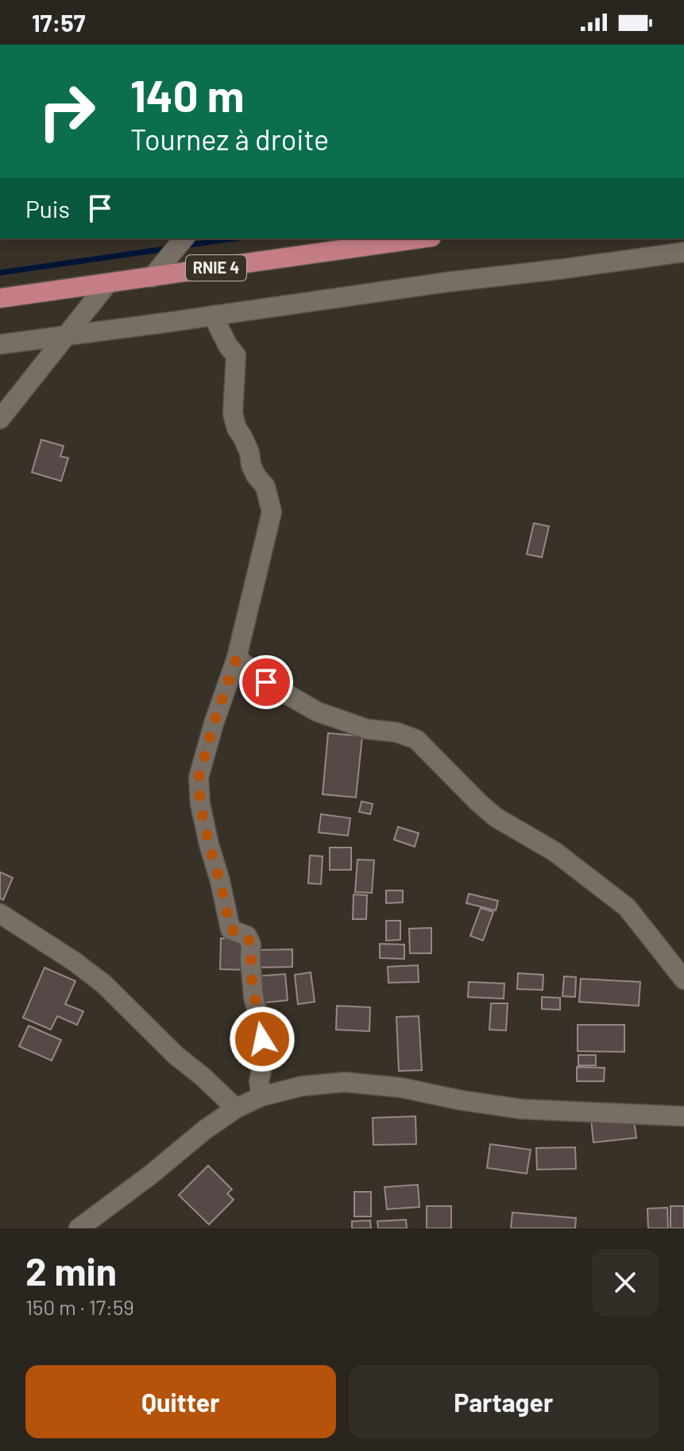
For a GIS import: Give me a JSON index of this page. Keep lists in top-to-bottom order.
{
  "streets": {
    "main road": ["RNIE 4"]
  },
  "page": {
    "status": "17:57",
    "turn": ["140 m", "Tournez à droite"],
    "then": "Puis",
    "heading": ["2 min", "150 m · 17:59"],
    "buttons": ["Quitter", "Partager"]
  }
}
